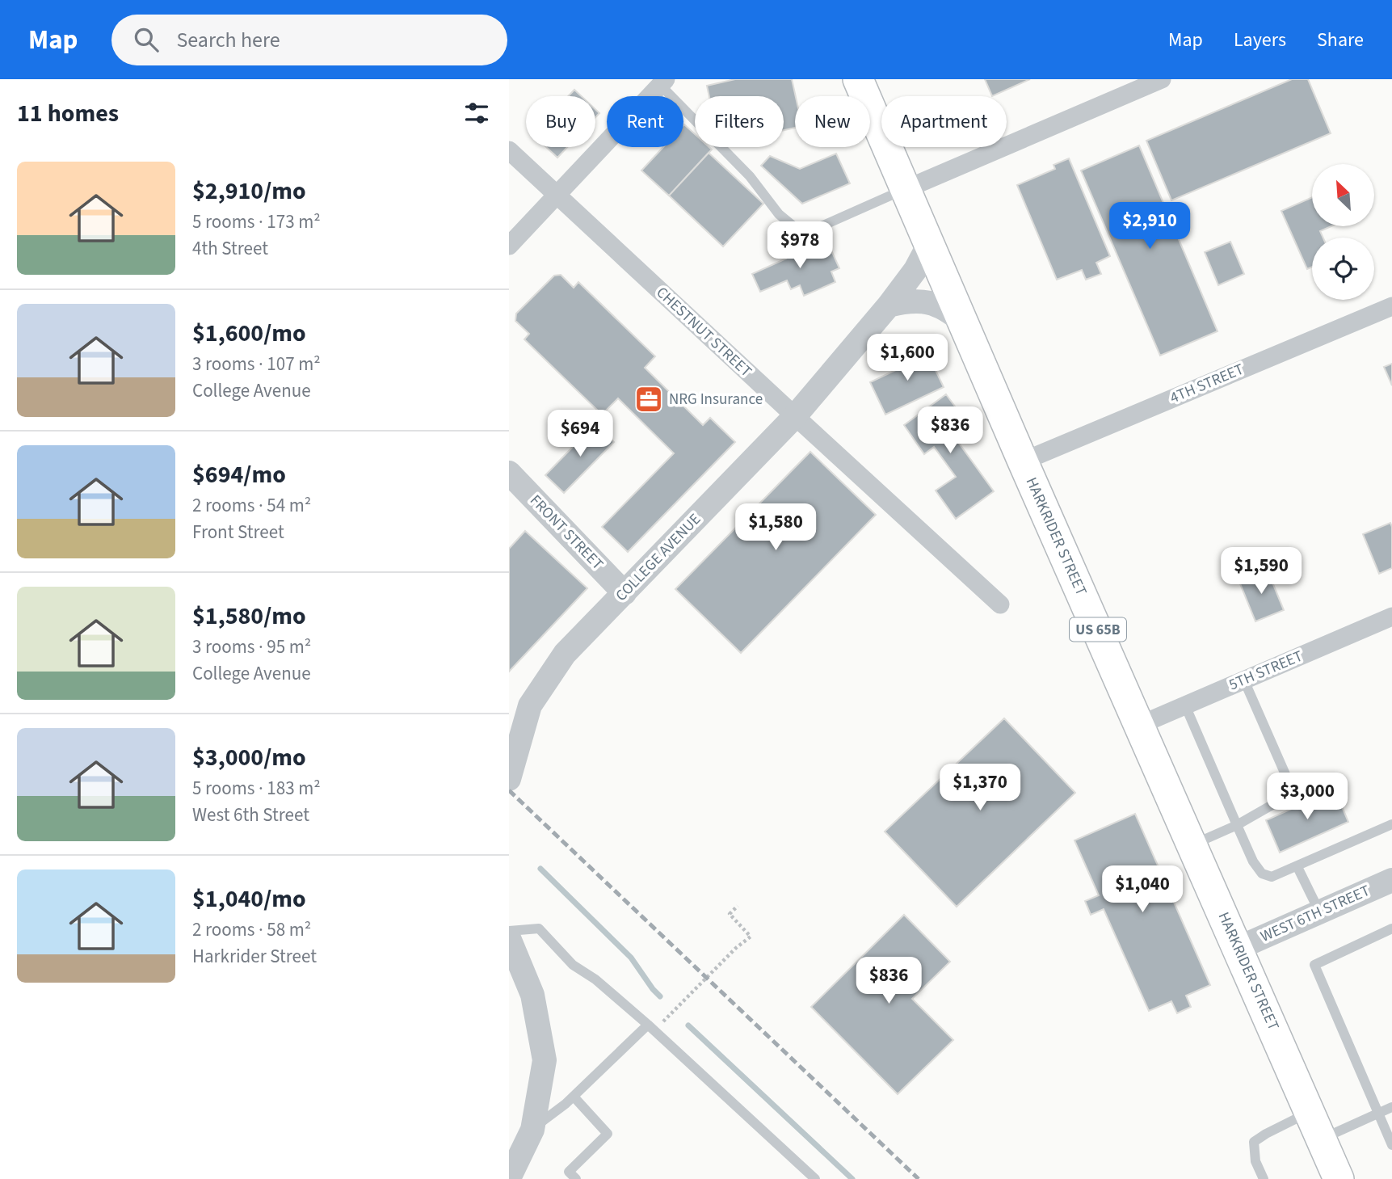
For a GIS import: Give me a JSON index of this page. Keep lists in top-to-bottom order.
{
  "streets": {
    "main road": ["HARKRIDER STREET", "US 65B"],
    "street": [
      "CHESTNUT STREET",
      "4TH STREET",
      "FRONT STREET",
      "COLLEGE AVENUE",
      "5TH STREET",
      "WEST 6TH STREET"
    ]
  },
  "crossings": [
    ["CHESTNUT STREET", "COLLEGE AVENUE"],
    ["4TH STREET", "HARKRIDER STREET"],
    ["FRONT STREET", "COLLEGE AVENUE"],
    ["HARKRIDER STREET", "COLLEGE AVENUE"],
    ["HARKRIDER STREET", "5TH STREET"],
    ["HARKRIDER STREET", "WEST 6TH STREET"]
  ],
  "places": {
    "office": ["NRG Insurance"]
  },
  "north": "top left",
  "page": {
    "header": "Map",
    "search": "Search here",
    "nav": ["Map", "Layers", "Share"],
    "heading": "11 homes",
    "chip": [
      "Buy",
      "Rent",
      "Filters",
      "New",
      "Apartment"
    ],
    "list": [
      {
        "name": "$2,910/mo",
        "note": "5 rooms · 173 m² · 4th Street"
      },
      {
        "name": "$1,600/mo",
        "note": "3 rooms · 107 m² · College Avenue"
      },
      {
        "name": "$694/mo",
        "note": "2 rooms · 54 m² · Front Street"
      },
      {
        "name": "$1,580/mo",
        "note": "3 rooms · 95 m² · College Avenue"
      },
      {
        "name": "$3,000/mo",
        "note": "5 rooms · 183 m² · West 6th Street"
      },
      {
        "name": "$1,040/mo",
        "note": "2 rooms · 58 m² · Harkrider Street"
      }
    ],
    "price": [
      "$2,910",
      "$978",
      "$1,600",
      "$836",
      "$694",
      "$1,580",
      "$1,590",
      "$1,370",
      "$3,000",
      "$1,040",
      "$836"
    ]
  }
}
